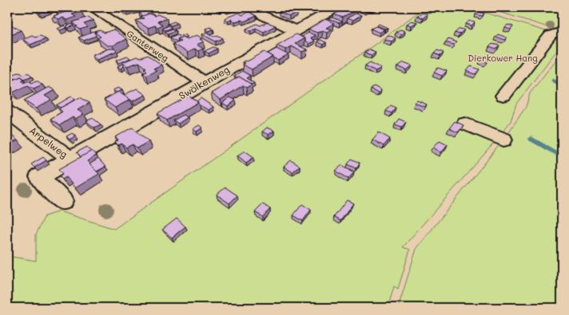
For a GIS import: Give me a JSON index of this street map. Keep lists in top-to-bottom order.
{
  "streets": {
    "street": ["Ganterweg", "Swölkenweg", "Arpelweg"]
  },
  "crossings": [
    ["Ganterweg", "Swölkenweg"],
    ["Swölkenweg", "Arpelweg"]
  ],
  "parks": ["Dierkower Hang"]
}
